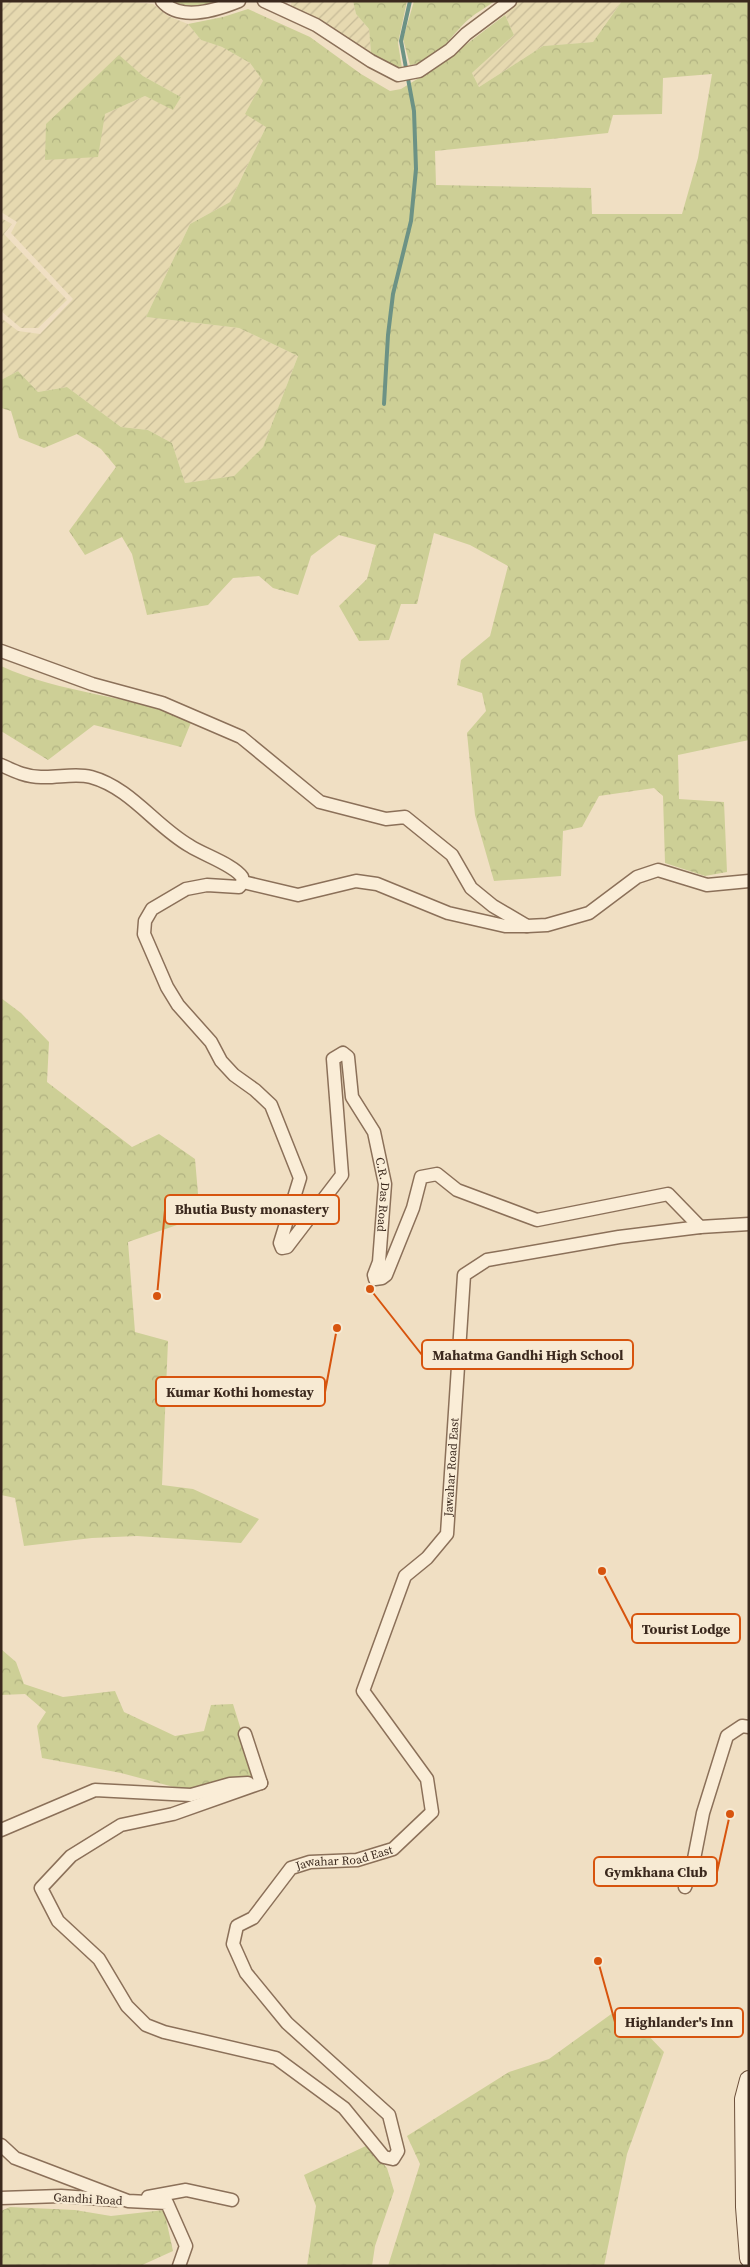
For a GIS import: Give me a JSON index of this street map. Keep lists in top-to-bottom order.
{
  "streets": {
    "street": ["C.R. Das Road", "Jawahar Road East", "Gandhi Road"]
  },
  "crossings": [
    ["C.R. Das Road", "Jawahar Road East"]
  ],
  "places": [
    "Mahatma Gandhi High School",
    "Bhutia Busty monastery",
    "Kumar Kothi homestay",
    "Tourist Lodge",
    "Gymkhana Club",
    "Highlander's Inn"
  ]
}
